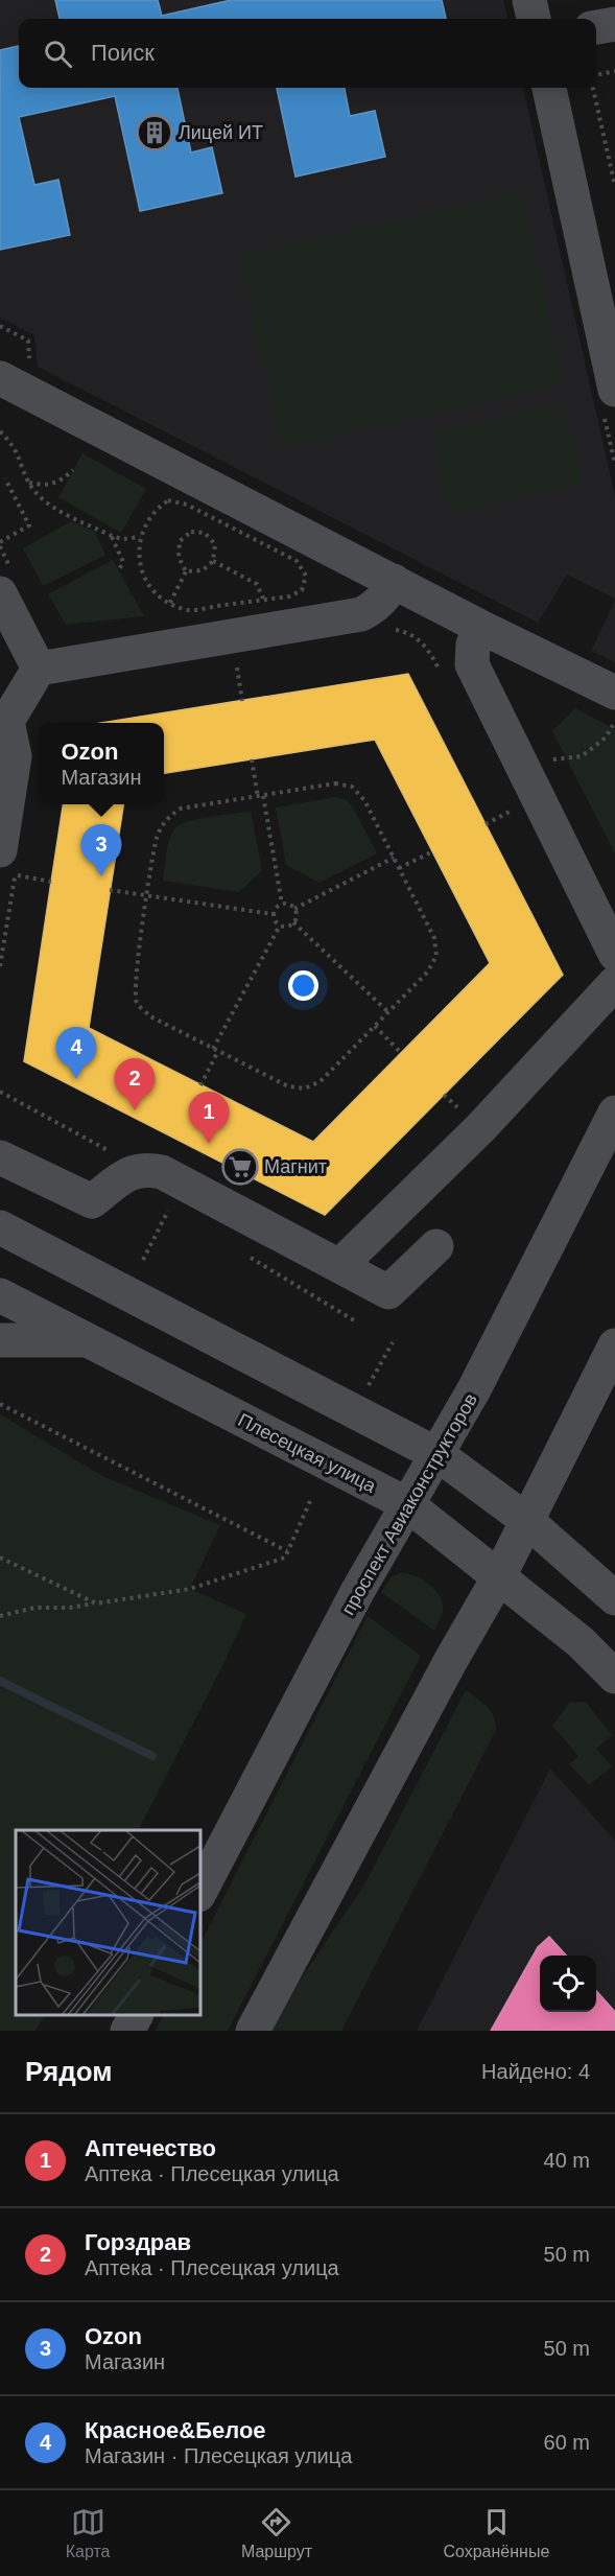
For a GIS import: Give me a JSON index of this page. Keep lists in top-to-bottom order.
{
  "streets": {
    "street": ["Плесецкая улица", "проспект Авиаконструкторов"]
  },
  "crossings": [
    ["Плесецкая улица", "проспект Авиаконструкторов"]
  ],
  "places": {
    "building": ["Лицей ИТ"],
    "supermarket": ["Магнит"]
  },
  "page": {
    "search": "Поиск",
    "popup": ["Ozon", "Магазин"],
    "pins": [
      "3",
      "4",
      "2",
      "1"
    ],
    "heading": ["Рядом", "Найдено: 4"],
    "list": [
      {
        "mark": "1",
        "name": "Аптечество",
        "note": "Аптека · Плесецкая улица",
        "value": "40 m"
      },
      {
        "mark": "2",
        "name": "Горздрав",
        "note": "Аптека · Плесецкая улица",
        "value": "50 m"
      },
      {
        "mark": "3",
        "name": "Ozon",
        "note": "Магазин",
        "value": "50 m"
      },
      {
        "mark": "4",
        "name": "Красное&Белое",
        "note": "Магазин · Плесецкая улица",
        "value": "60 m"
      }
    ],
    "nav": ["Карта", "Маршрут", "Сохранённые"]
  }
}
